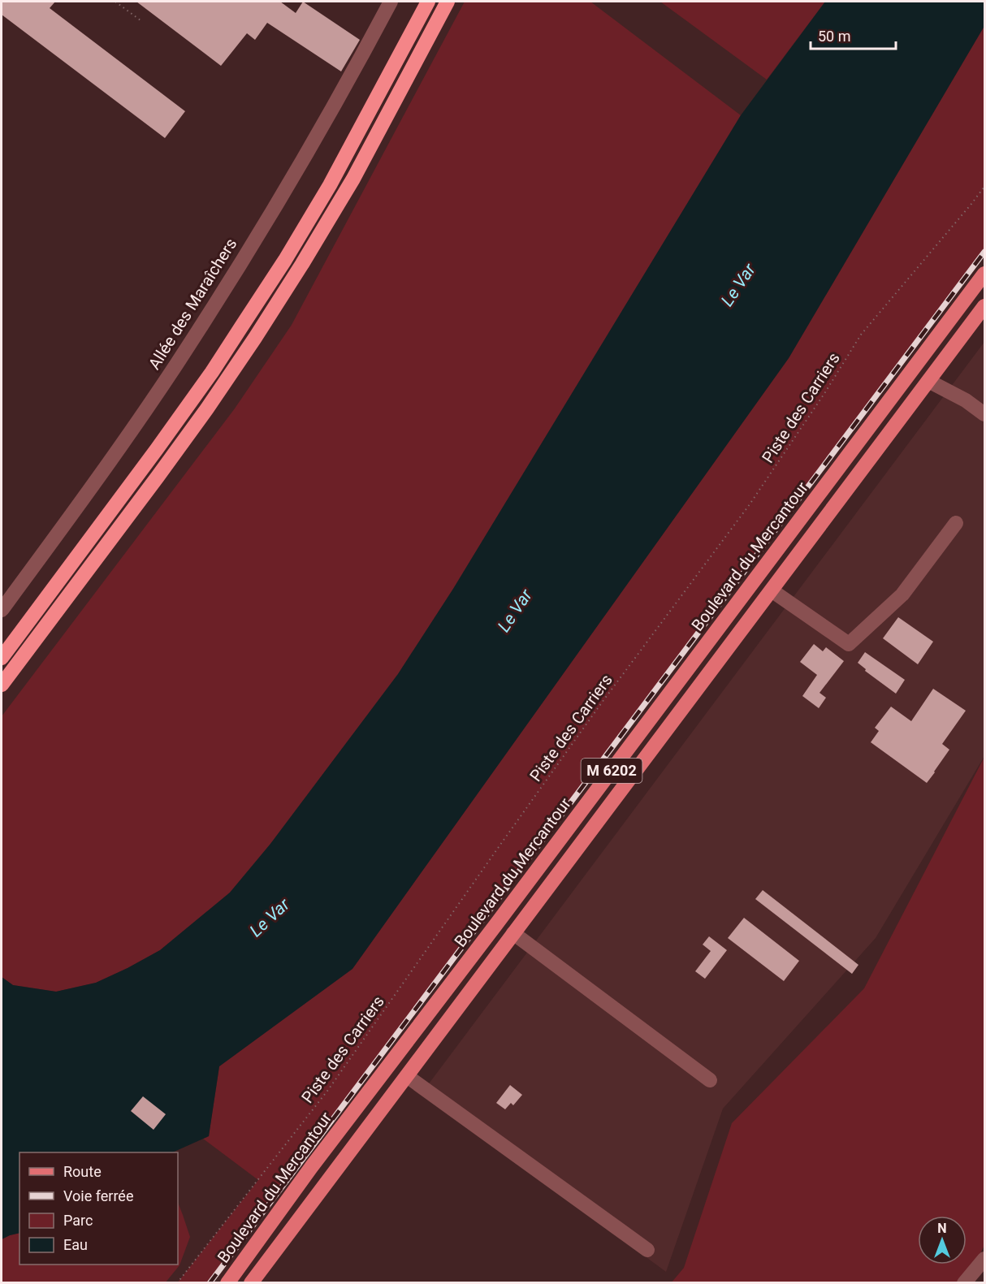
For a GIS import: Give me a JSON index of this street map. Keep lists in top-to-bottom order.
{
  "streets": {
    "main road": ["Boulevard du Mercantour", "M 6202"],
    "street": ["Allée des Maraîchers"],
    "path": ["Piste des Carriers"]
  },
  "water": ["Le Var"],
  "legend": [
    "Route",
    "Voie ferrée",
    "Parc",
    "Eau"
  ],
  "scale_bar": "50 m",
  "north": "top"
}
